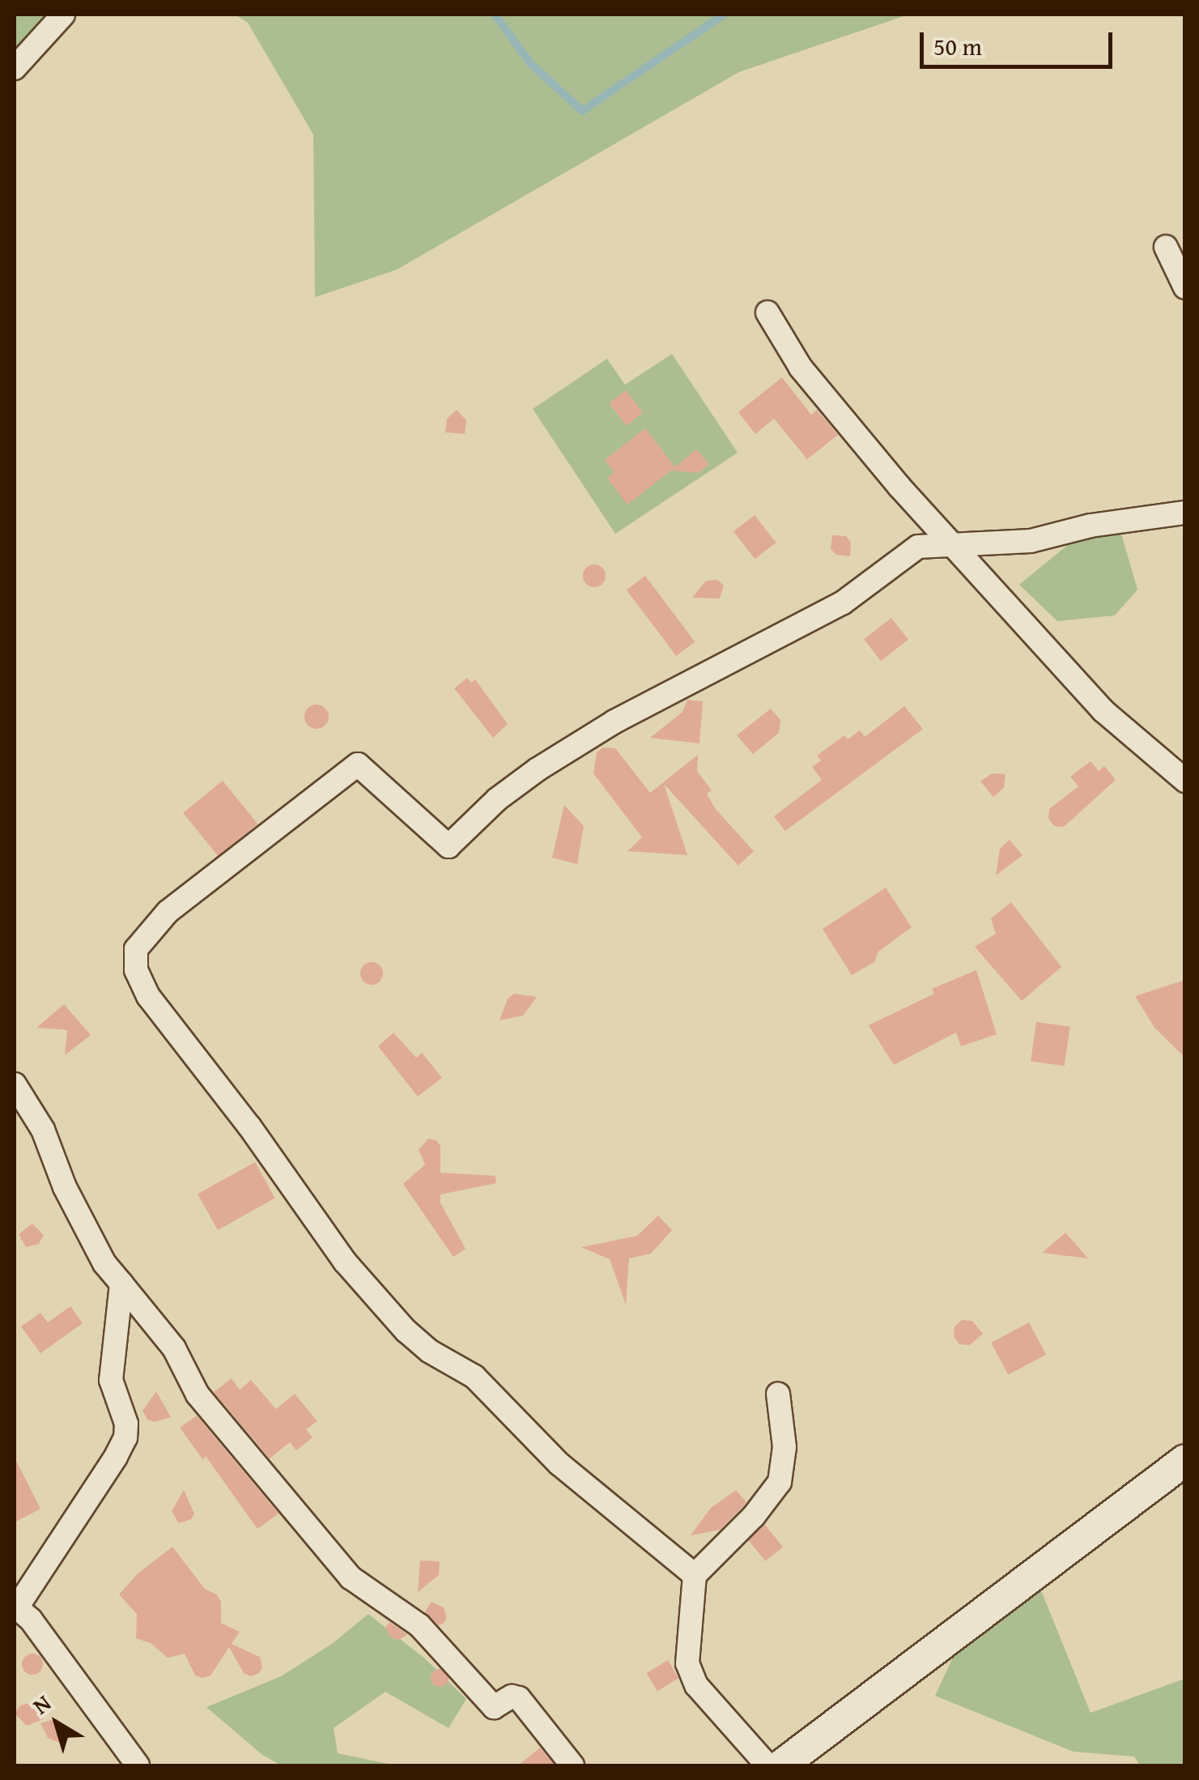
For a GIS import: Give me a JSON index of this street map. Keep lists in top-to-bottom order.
{
  "scale_bar": "50 m",
  "north": "top left"
}
